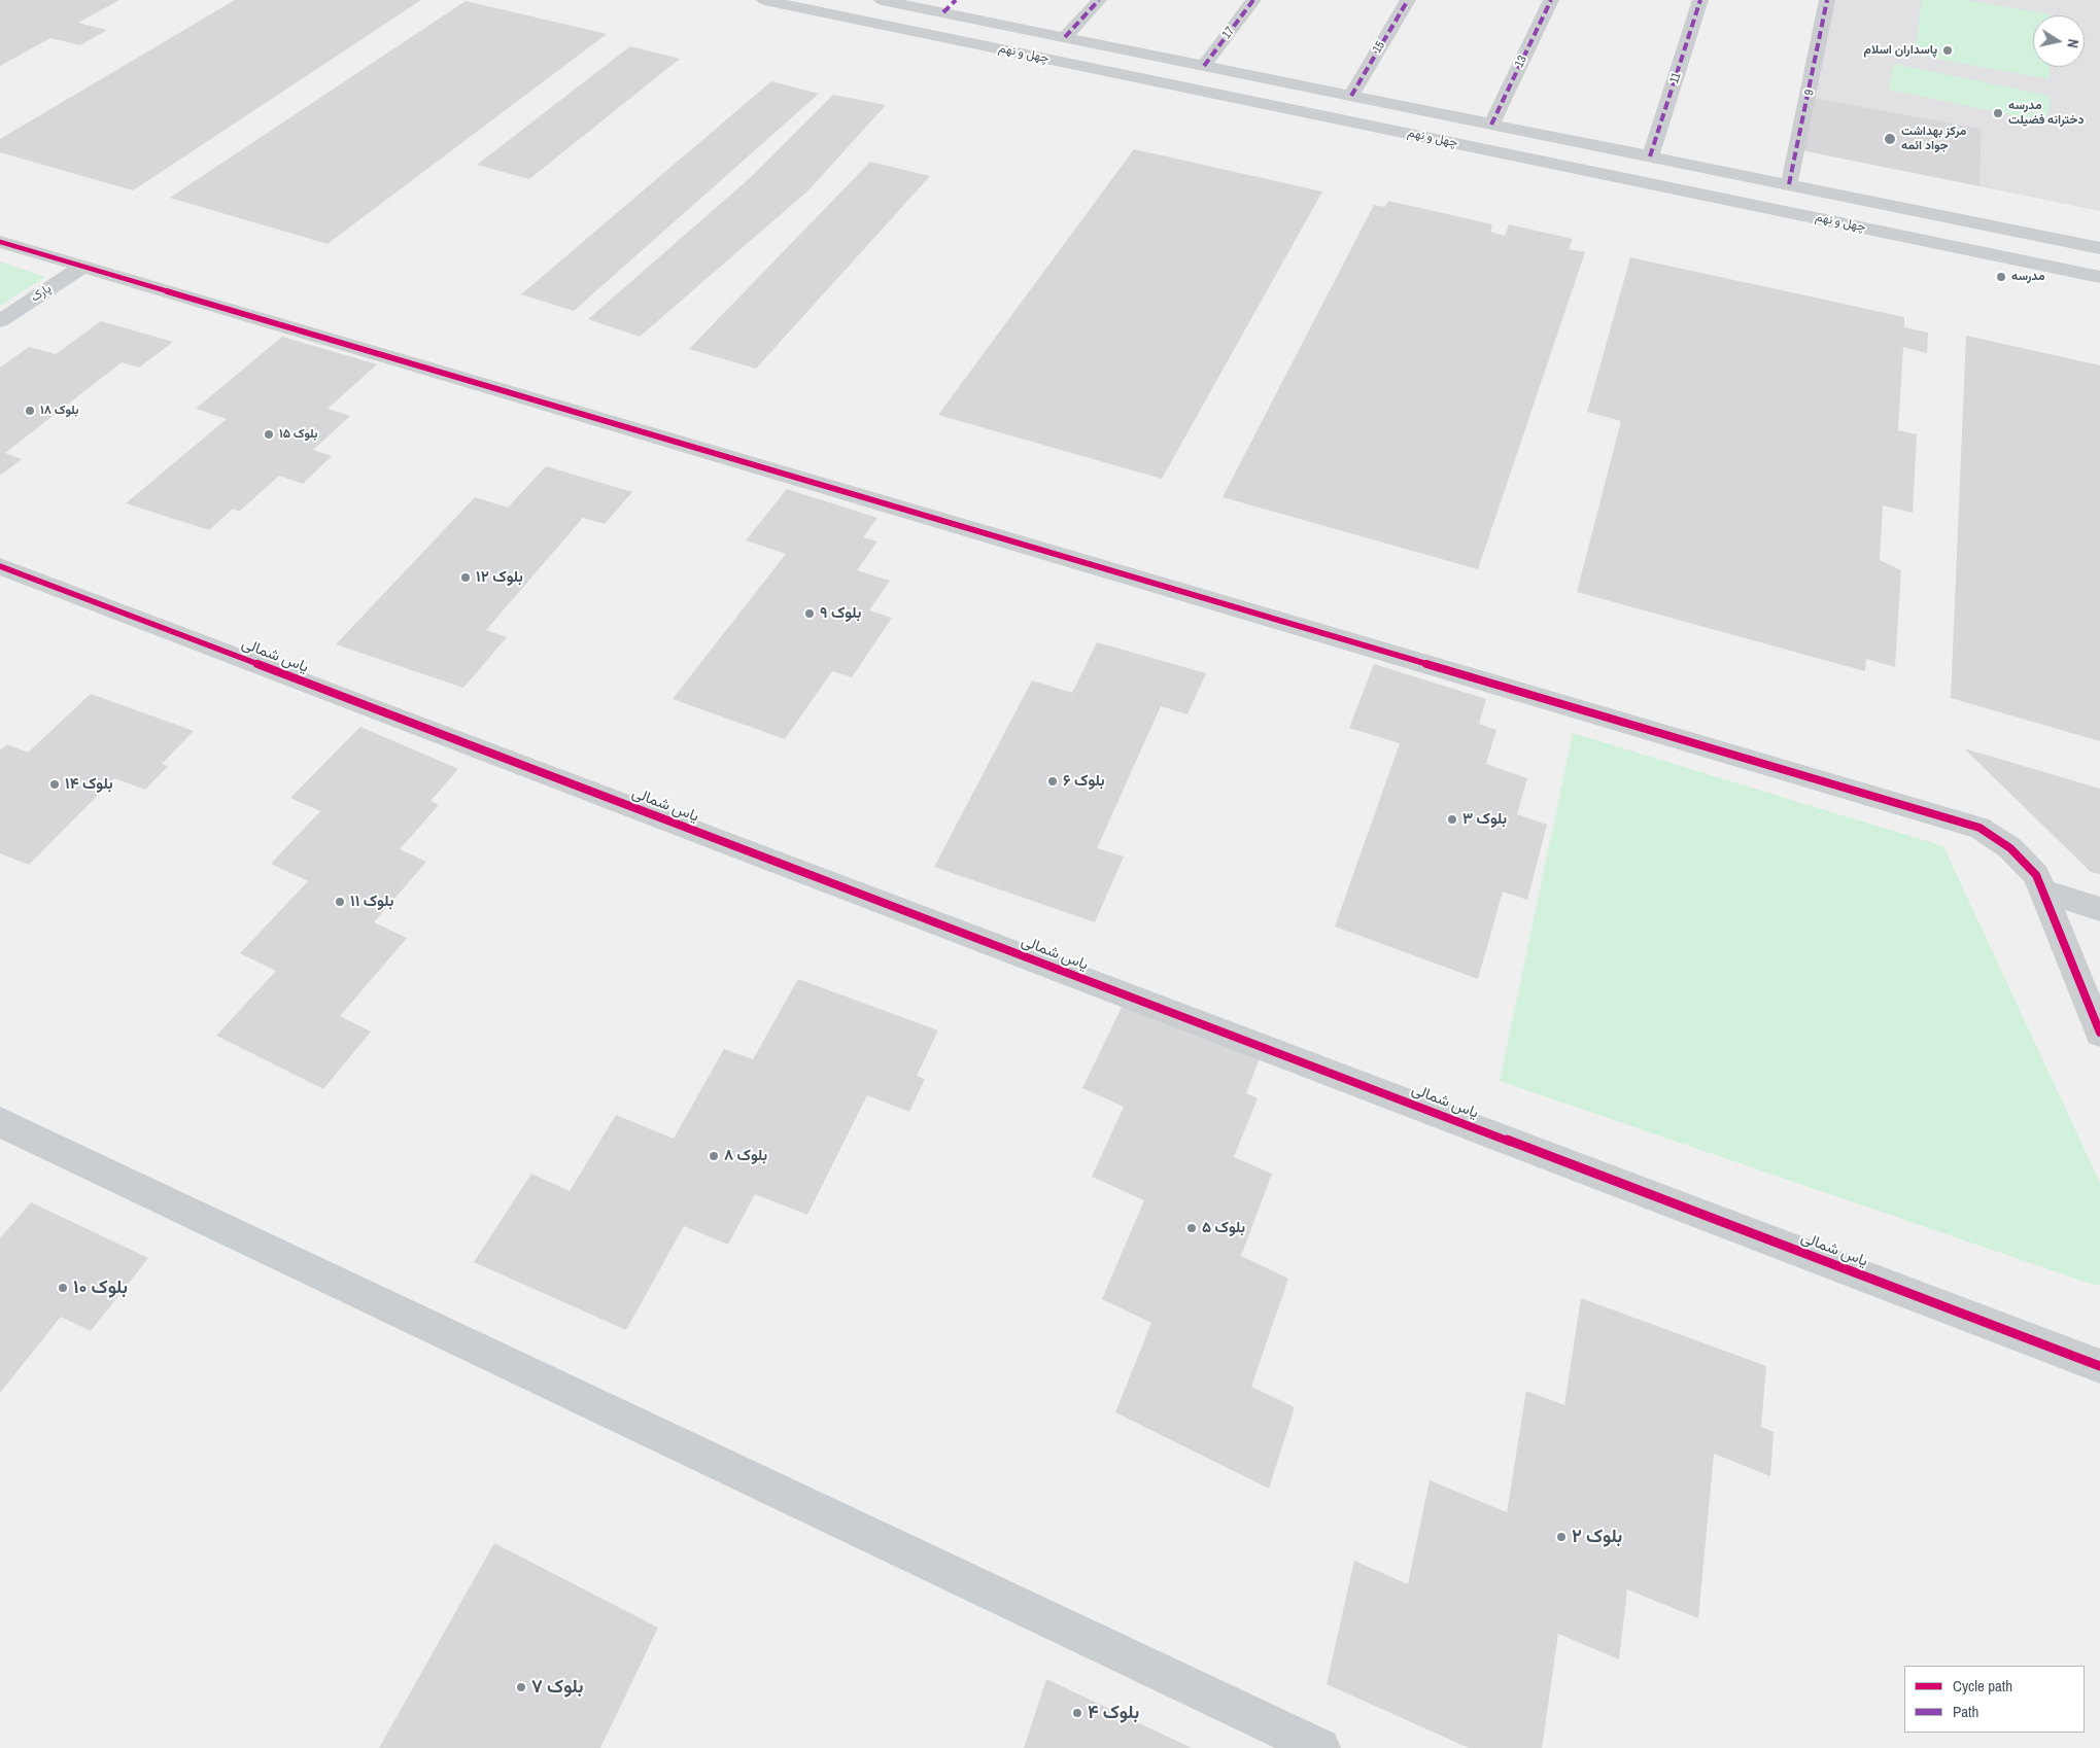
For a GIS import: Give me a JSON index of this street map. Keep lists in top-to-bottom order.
{
  "streets": {
    "street": [
      "17",
      "15",
      "چهل و نهم",
      "13",
      "11",
      "9",
      "پارک",
      "یاس شمالی"
    ]
  },
  "crossings": [
    ["17", "چهل و نهم"],
    ["15", "چهل و نهم"],
    ["چهل و نهم", "13"],
    ["چهل و نهم", "11"],
    ["چهل و نهم", "9"]
  ],
  "places": [
    "پاسداران اسلام",
    "مدرسه دخترانه فضیلت",
    "مرکز بهداشت جواد ائمه",
    "مدرسه",
    "بلوک ۱۸",
    "بلوک ۱۵",
    "بلوک ۱۲",
    "بلوک ۹",
    "بلوک ۶",
    "بلوک ۱۴",
    "بلوک ۳",
    "بلوک ۱۱",
    "بلوک ۸",
    "بلوک ۵",
    "بلوک ۱۰",
    "بلوک ۲",
    "بلوک ۷",
    "بلوک ۴"
  ],
  "legend": ["Cycle path", "Path"],
  "north": "right"
}
